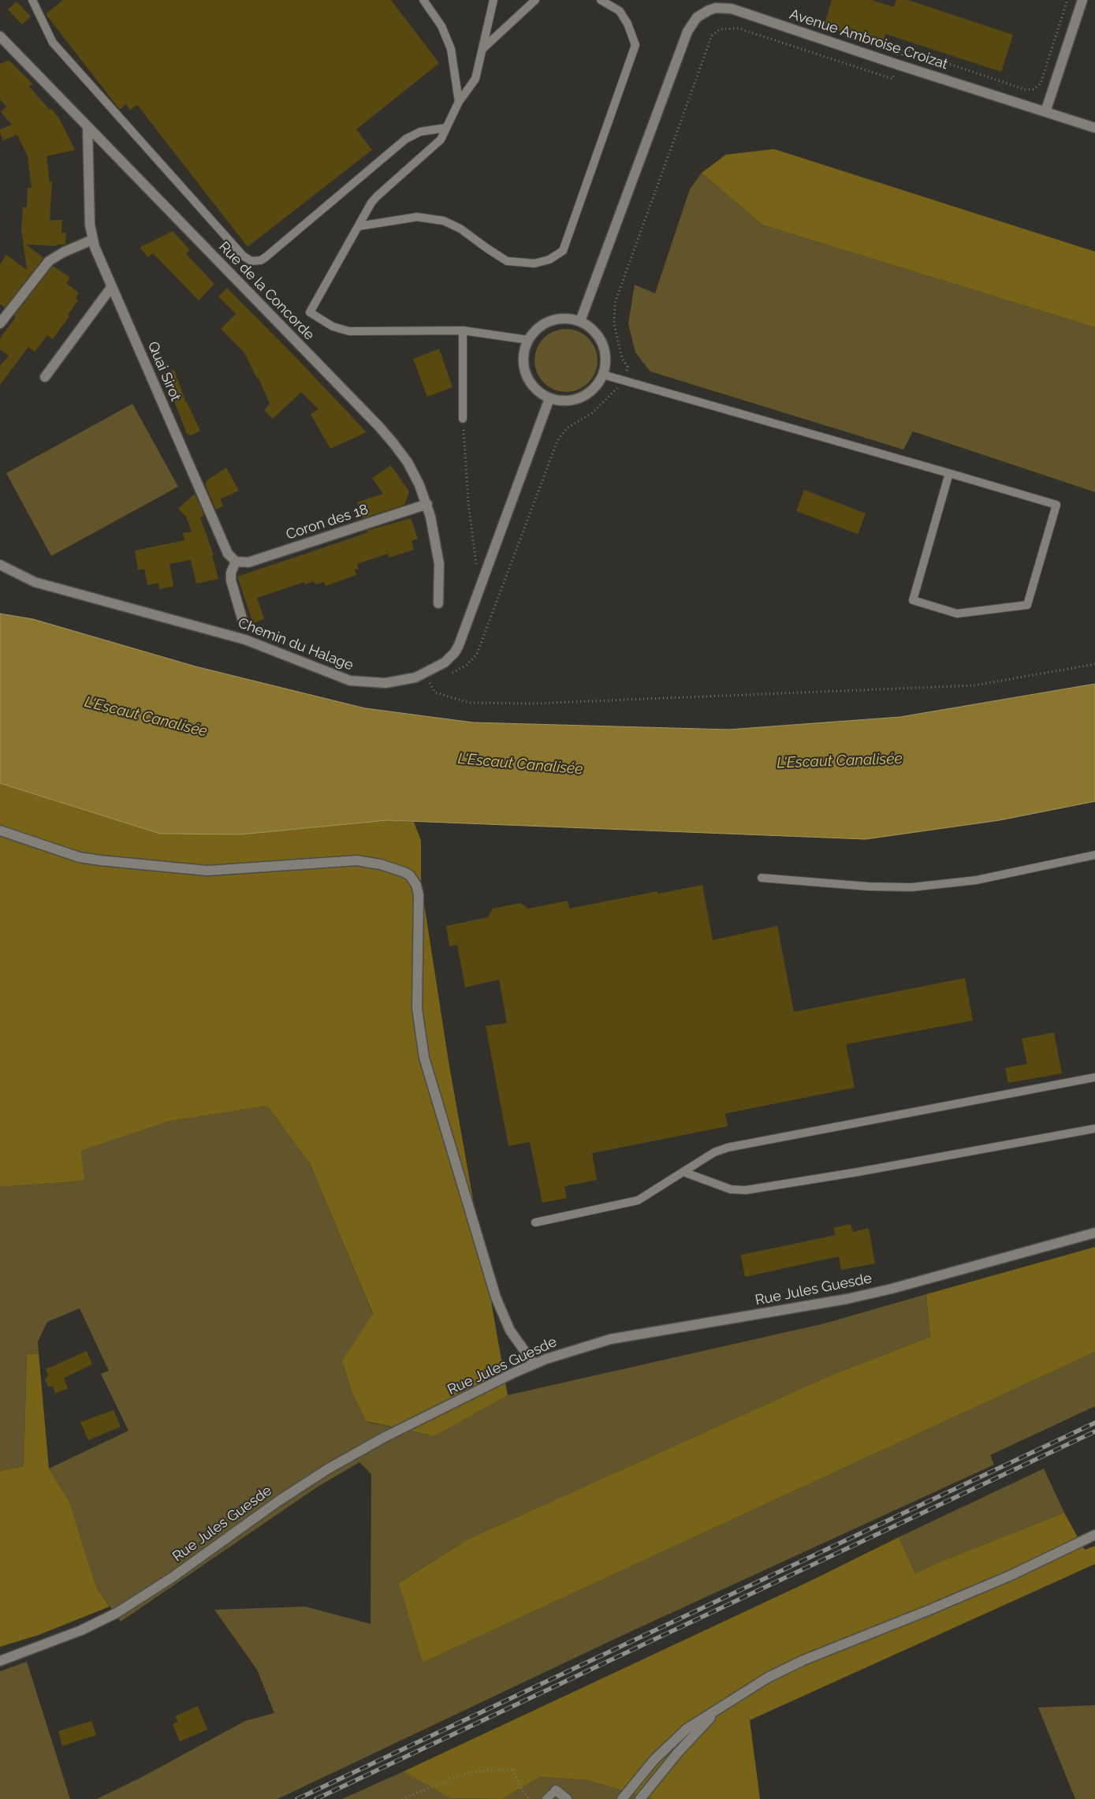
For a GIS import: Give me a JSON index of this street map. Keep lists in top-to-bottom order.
{
  "streets": {
    "street": [
      "Avenue Ambroise Croizat",
      "Rue de la Concorde",
      "Quai Sirot",
      "Coron des 18",
      "Chemin du Halage",
      "Rue Jules Guesde"
    ]
  },
  "crossings": [
    ["Avenue Ambroise Croizat", "Chemin du Halage"],
    ["Rue de la Concorde", "Quai Sirot"],
    ["Rue de la Concorde", "Coron des 18"],
    ["Quai Sirot", "Coron des 18"]
  ],
  "water": ["L'Escaut Canalisée"]
}
